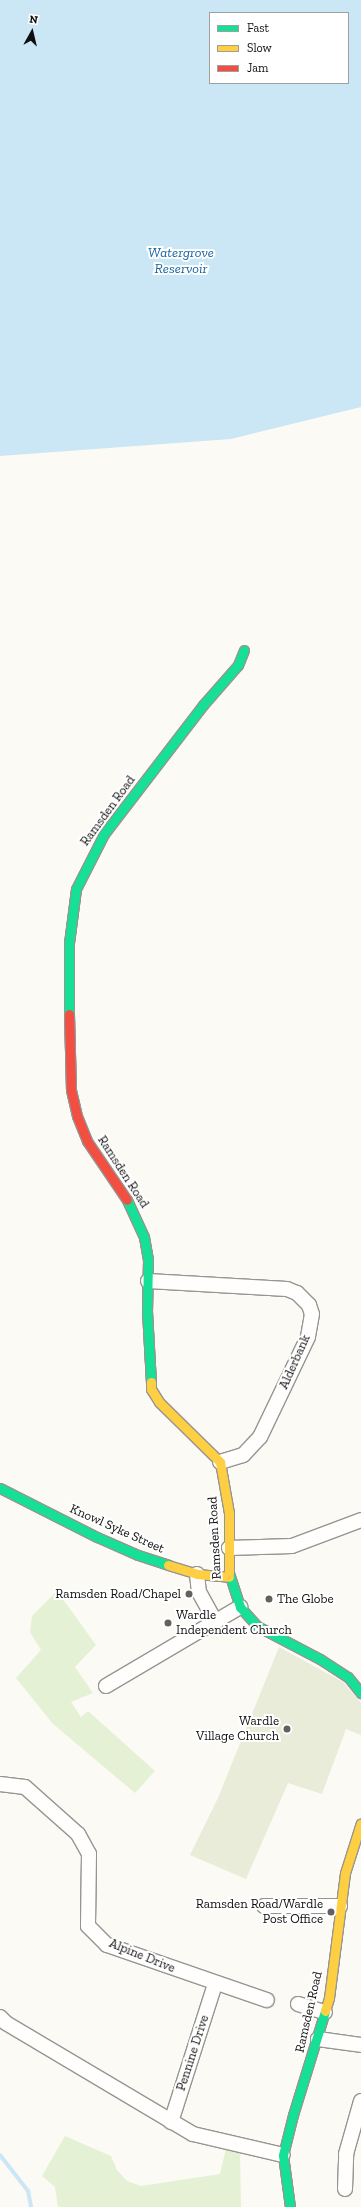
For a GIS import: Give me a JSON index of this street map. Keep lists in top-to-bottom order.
{
  "streets": {
    "street": [
      "Ramsden Road",
      "Alderbank",
      "Knowl Syke Street",
      "Alpine Drive",
      "Pennine Drive"
    ]
  },
  "crossings": [
    ["Ramsden Road", "Alderbank"],
    ["Ramsden Road", "Knowl Syke Street"],
    ["Alpine Drive", "Pennine Drive"]
  ],
  "water": ["Watergrove Reservoir"],
  "places": [
    "Ramsden Road/Chapel",
    "The Globe",
    "Wardle Independent Church",
    "Wardle Village Church",
    "Ramsden Road/Wardle Post Office"
  ],
  "legend": ["Fast", "Slow", "Jam"],
  "north": "top"
}
